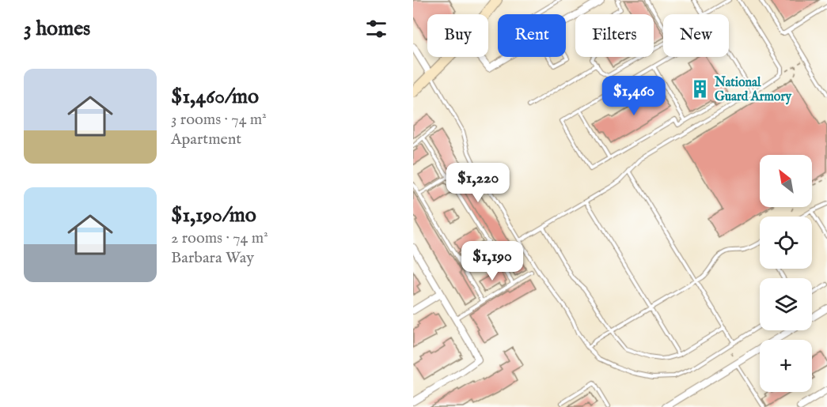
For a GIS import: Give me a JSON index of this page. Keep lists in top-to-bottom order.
{
  "places": {
    "building": ["National Guard Armory"]
  },
  "north": "top left",
  "page": {
    "heading": "3 homes",
    "chip": [
      "Buy",
      "Rent",
      "Filters",
      "New"
    ],
    "list": [
      {
        "name": "$1,460/mo",
        "note": "3 rooms · 74 m² · Apartment"
      },
      {
        "name": "$1,190/mo",
        "note": "2 rooms · 74 m² · Barbara Way"
      }
    ],
    "price": ["$1,460", "$1,220", "$1,190"],
    "map_buttons": "+"
  }
}
